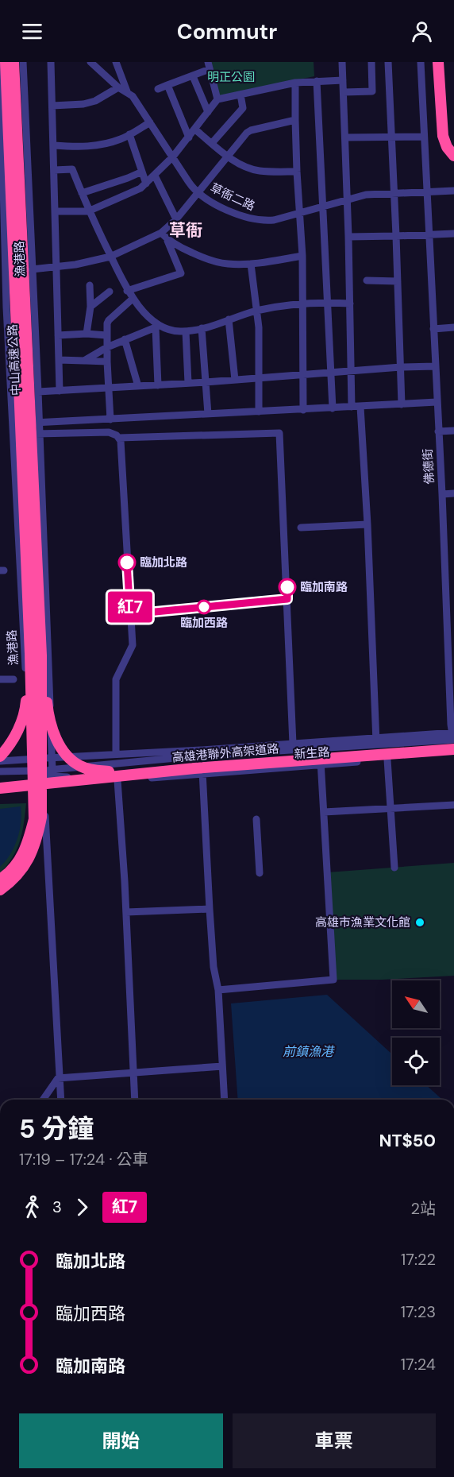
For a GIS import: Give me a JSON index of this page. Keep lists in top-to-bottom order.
{
  "streets": {
    "highway": ["中山高速公路", "高雄港聯外高架道路"],
    "street": [
      "草衙二路",
      "漁港路",
      "佛德街",
      "新生路"
    ]
  },
  "crossings": [
    ["草衙二路", "佛德街"],
    ["漁港路", "新生路"],
    ["佛德街", "新生路"]
  ],
  "districts": ["草衙"],
  "water": ["前鎮漁港"],
  "parks": ["明正公園"],
  "places": [
    "臨加北路",
    "臨加南路",
    "臨加西路",
    "高雄市漁業文化館"
  ],
  "lines": ["bus line 紅7"],
  "north": "top left",
  "page": {
    "header": "Commutr",
    "on_map": "紅7",
    "heading": ["5 分鐘", "17:19 – 17:24 · 公車", "NT$50"],
    "legs": ["3", "紅7", "2站"],
    "list": [
      {
        "name": "臨加北路",
        "value": "17:22"
      },
      {
        "name": "臨加西路",
        "value": "17:23"
      },
      {
        "name": "臨加南路",
        "value": "17:24"
      }
    ],
    "buttons": ["開始", "車票"]
  }
}
